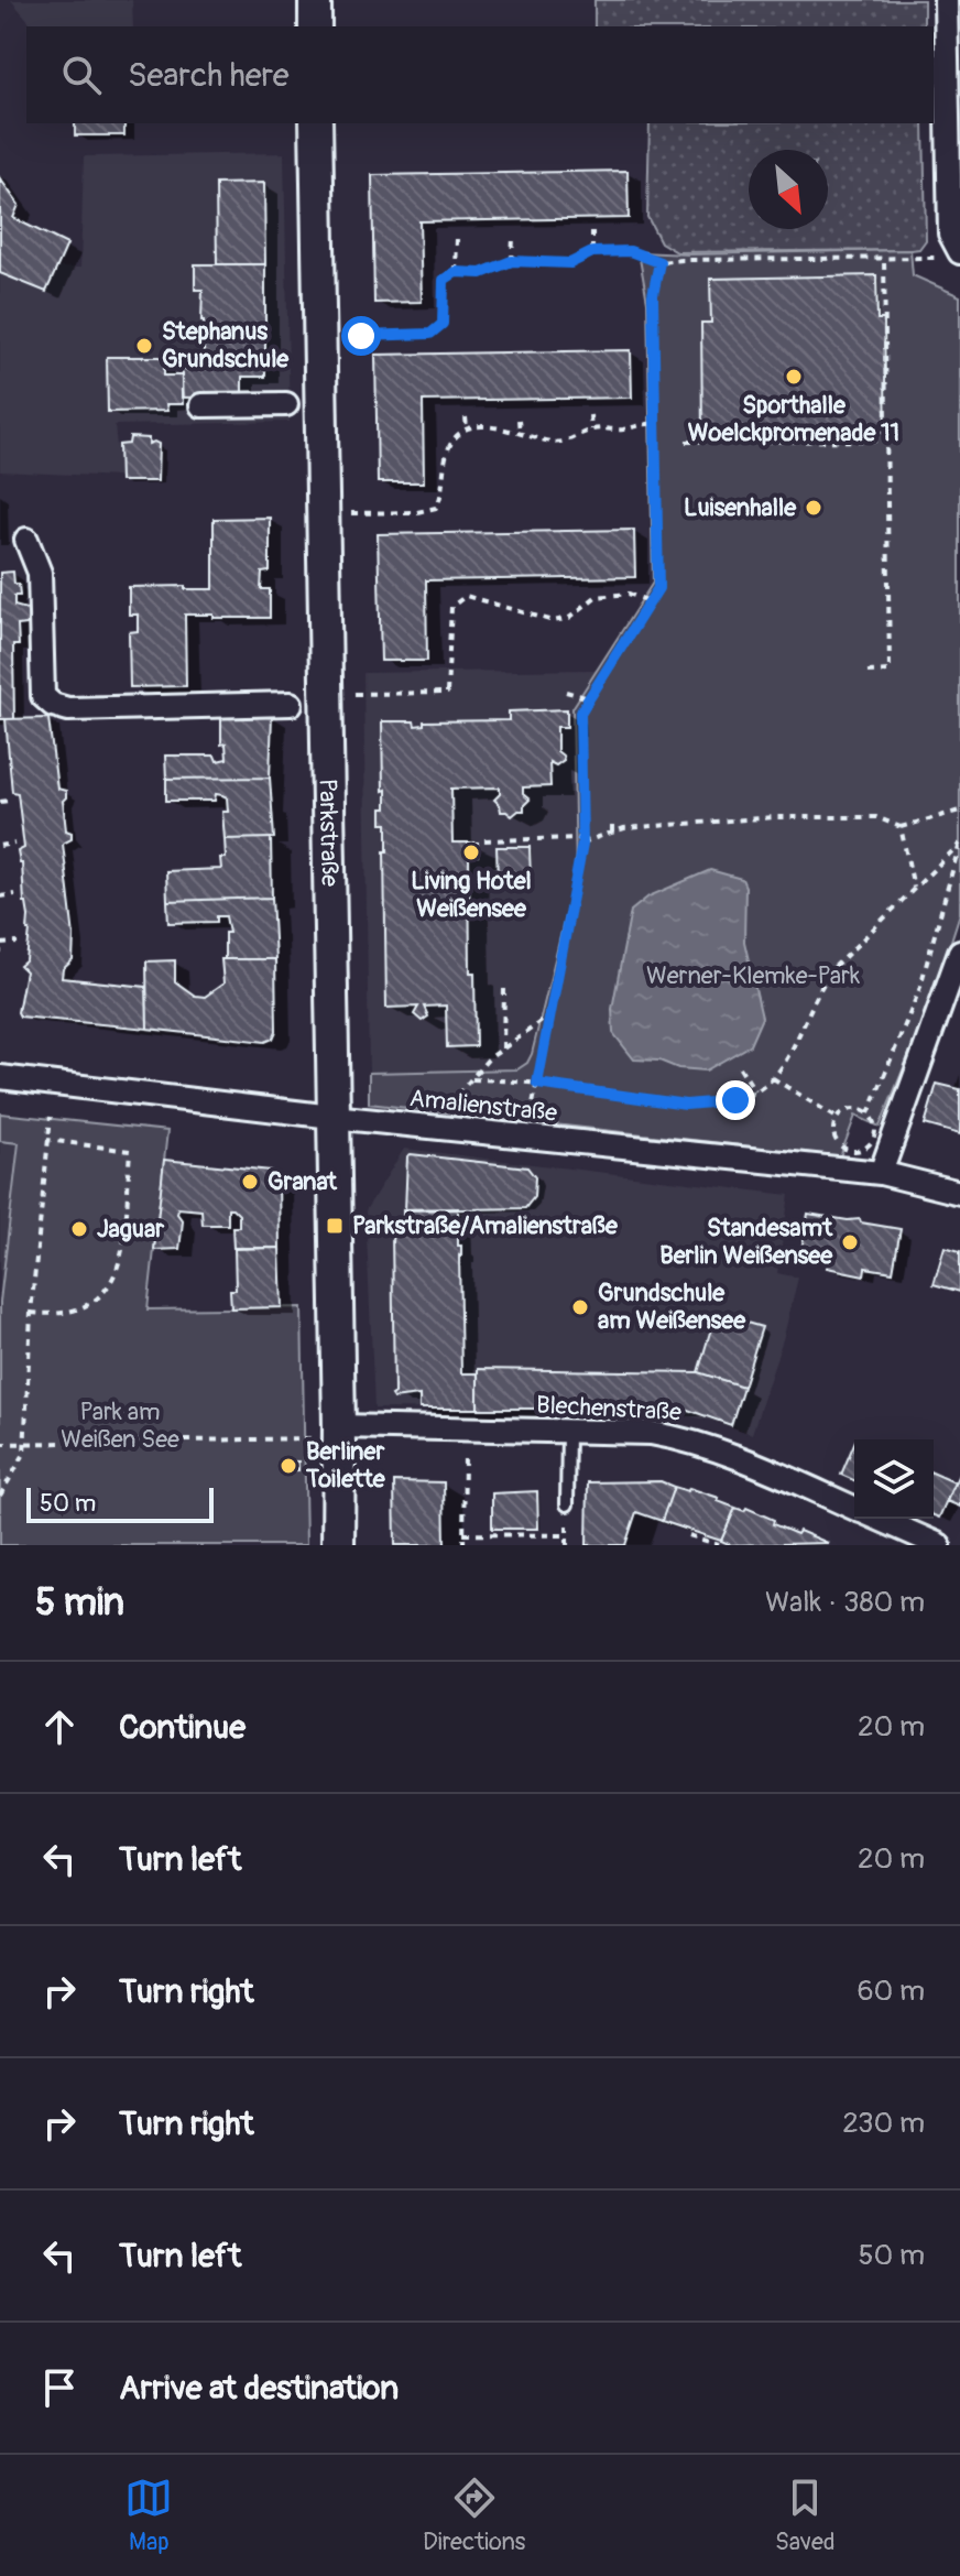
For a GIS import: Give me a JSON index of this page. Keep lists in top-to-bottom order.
{
  "streets": {
    "street": ["Parkstraße", "Amalienstraße", "Blechenstraße"]
  },
  "crossings": [
    ["Parkstraße", "Amalienstraße"],
    ["Parkstraße", "Blechenstraße"]
  ],
  "parks": ["Werner-Klemke-Park", "Park am Weißen See"],
  "places": {
    "other": [
      "Stephanus Grundschule",
      "Sporthalle Woelckpromenade 11",
      "Luisenhalle",
      "Living Hotel Weißensee",
      "Granat",
      "Jaguar",
      "Standesamt Berlin Weißensee",
      "Grundschule am Weißensee",
      "Berliner Toilette"
    ],
    "transit": ["Parkstraße/Amalienstraße"]
  },
  "scale_bar": "50 m",
  "north": "bottom right",
  "page": {
    "search": "Search here",
    "scale": "50 m",
    "heading": ["5 min", "Walk · 380 m"],
    "list": [
      ["Continue", "20 m"],
      ["Turn left", "20 m"],
      ["Turn right", "60 m"],
      ["Turn right", "230 m"],
      ["Turn left", "50 m"],
      "Arrive at destination"
    ],
    "nav": ["Map", "Directions", "Saved"]
  }
}
